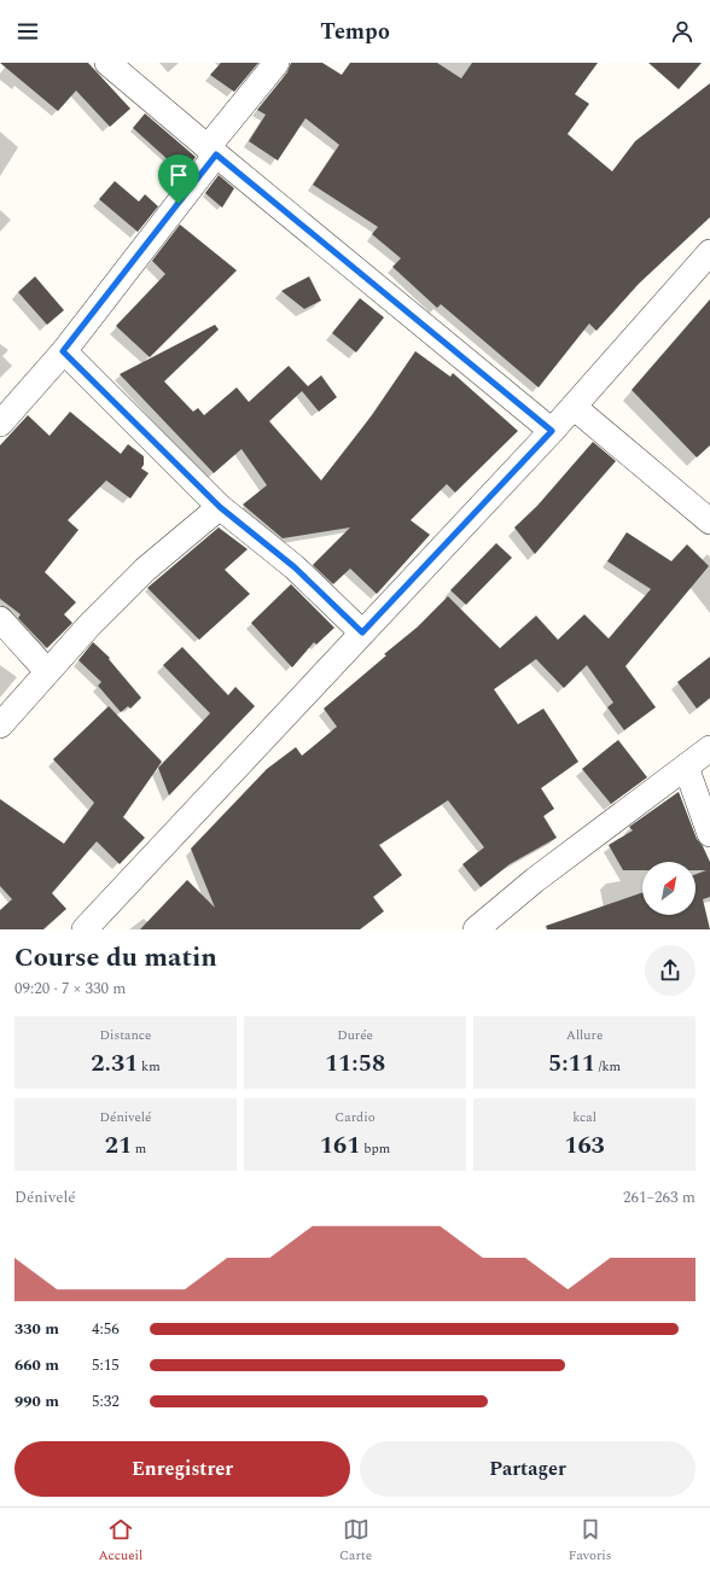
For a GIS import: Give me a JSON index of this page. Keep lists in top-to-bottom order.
{
  "north": "top right",
  "page": {
    "header": "Tempo",
    "heading": ["Course du matin", "09:20 · 7 × 330 m"],
    "stats": [
      ["Distance", "2.31 km"],
      ["Durée", "11:58"],
      ["Allure", "5:11 /km"],
      ["Dénivelé", "21 m"],
      ["Cardio", "161 bpm"],
      ["kcal", "163"]
    ],
    "chart": ["Dénivelé", "261–263 m"],
    "list": [
      {
        "name": "330 m",
        "note": "4:56"
      },
      {
        "name": "660 m",
        "note": "5:15"
      },
      {
        "name": "990 m",
        "note": "5:32"
      }
    ],
    "buttons": ["Enregistrer", "Partager"],
    "tabs": ["Accueil", "Carte", "Favoris"]
  }
}
